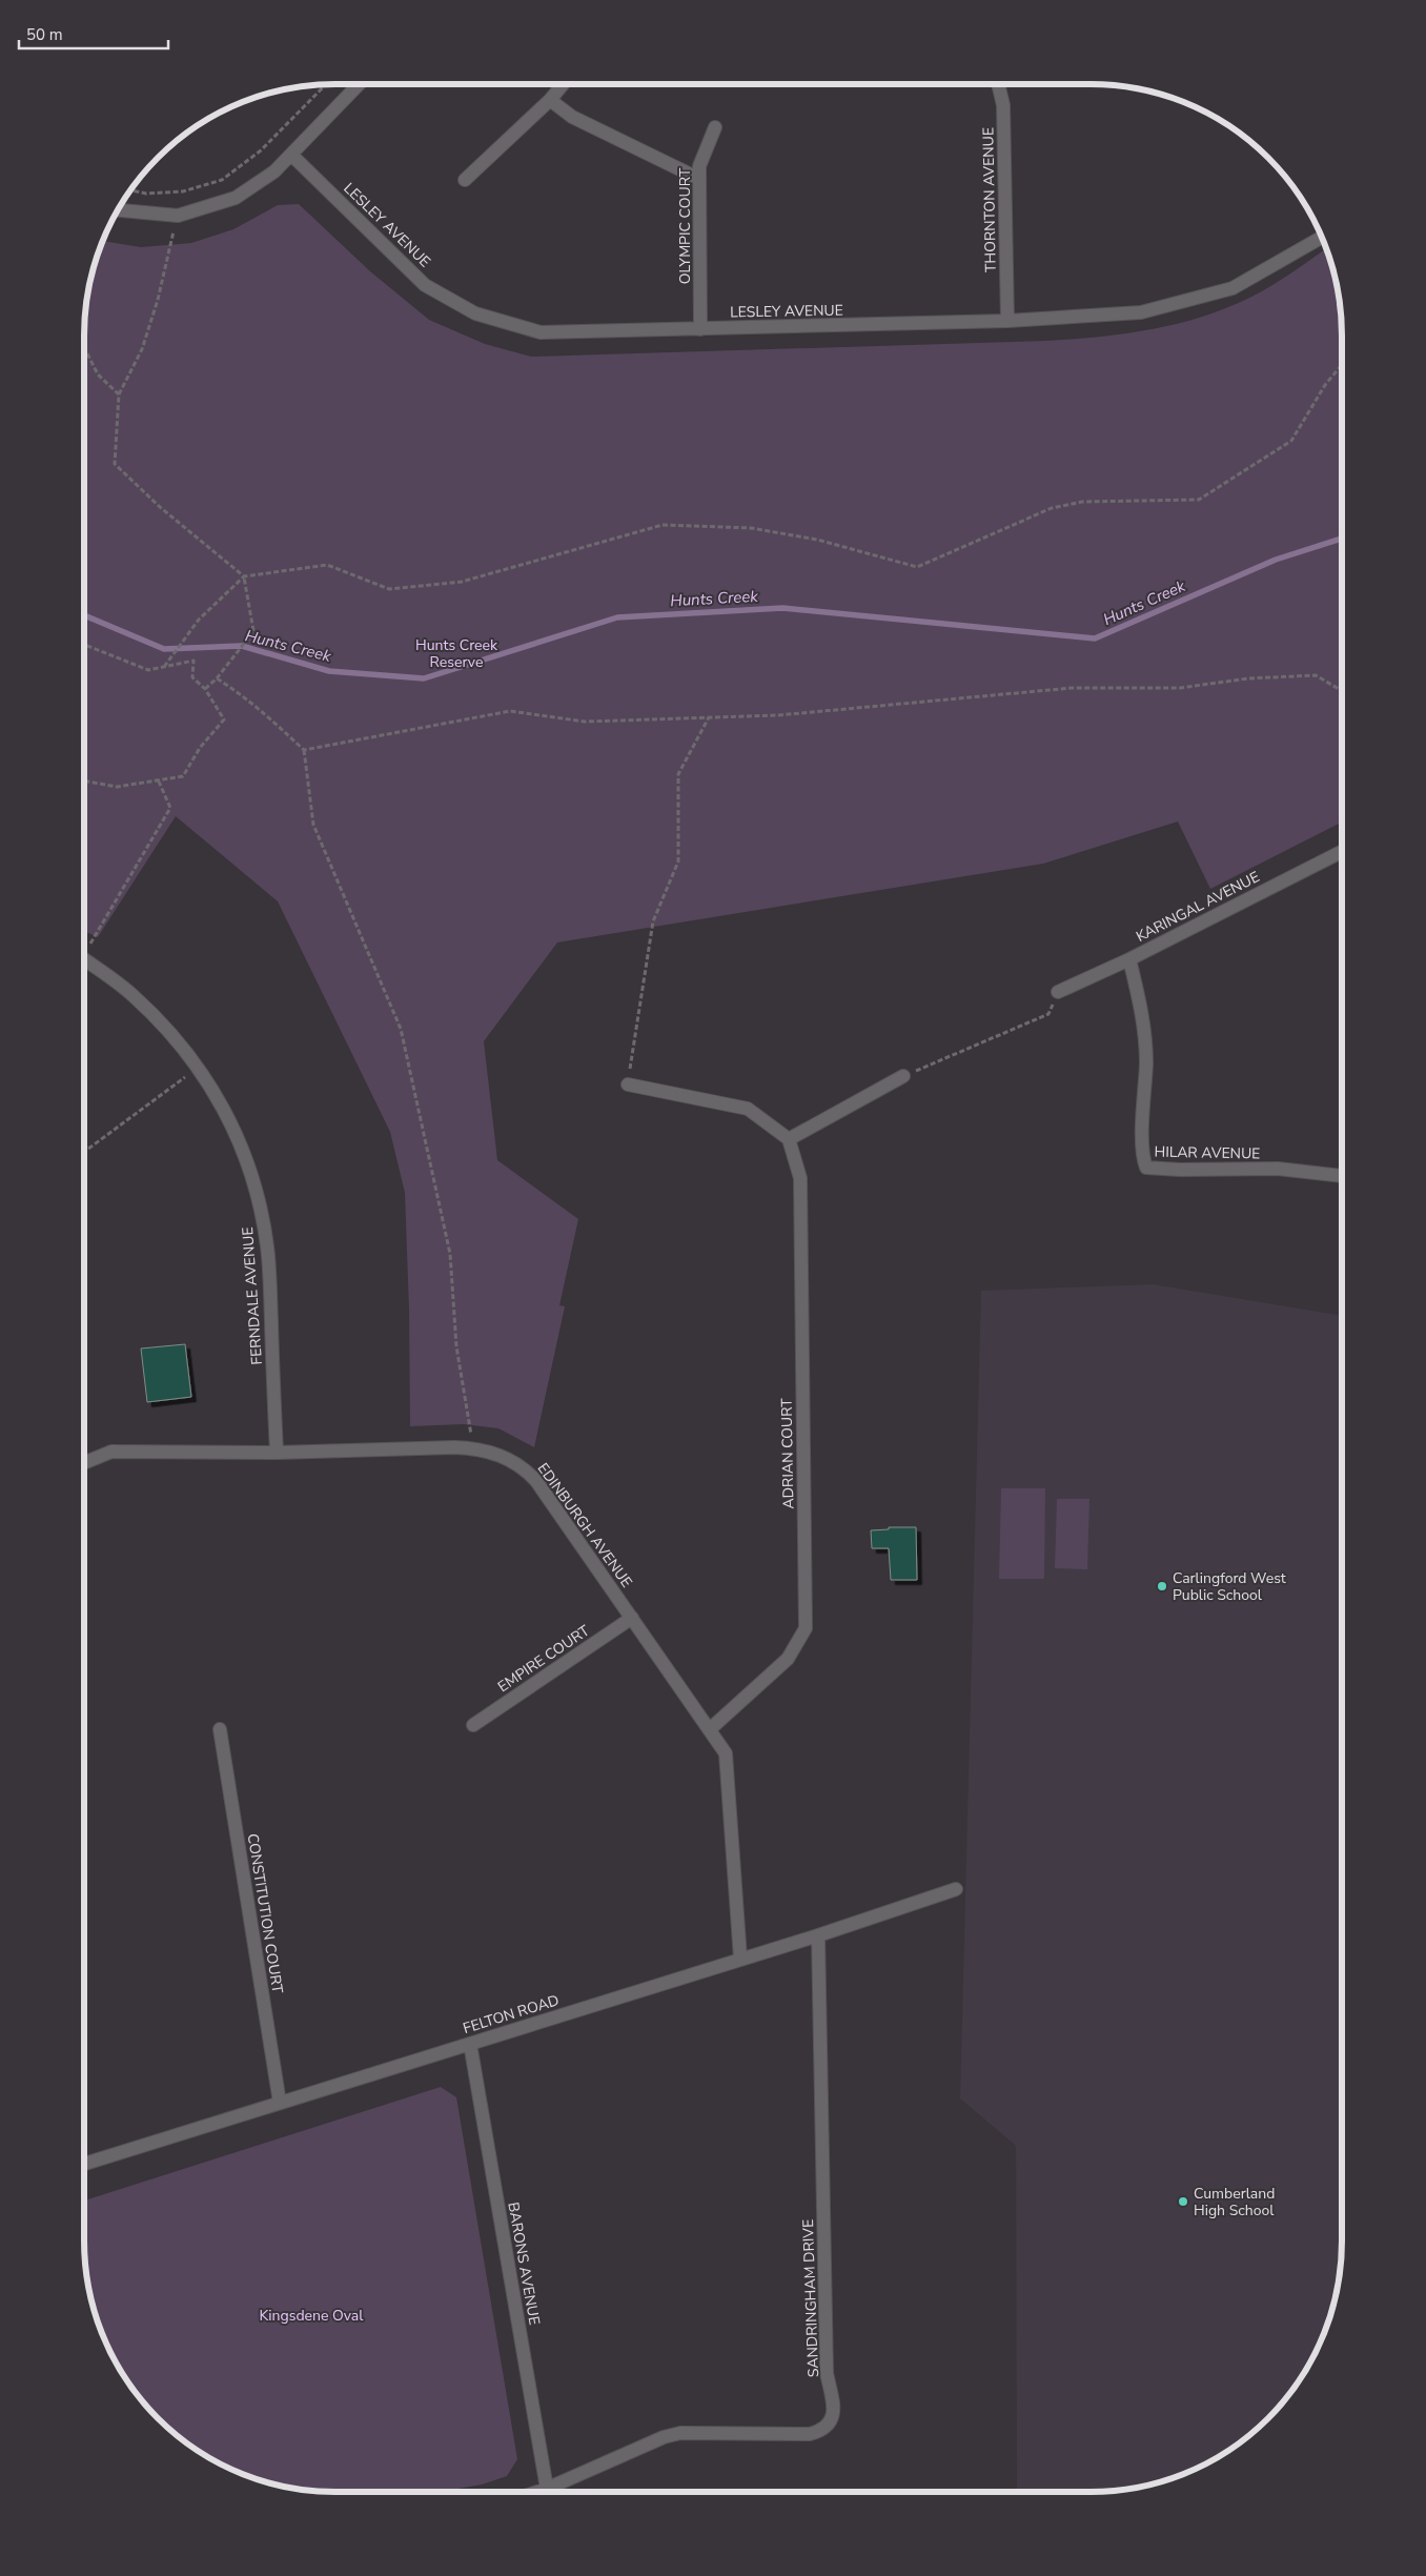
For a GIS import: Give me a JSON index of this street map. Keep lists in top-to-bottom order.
{
  "streets": {
    "street": [
      "THORNTON AVENUE",
      "LESLEY AVENUE",
      "OLYMPIC COURT",
      "KARINGAL AVENUE",
      "HILAR AVENUE",
      "FERNDALE AVENUE",
      "ADRIAN COURT",
      "EDINBURGH AVENUE",
      "EMPIRE COURT",
      "CONSTITUTION COURT",
      "FELTON ROAD",
      "BARONS AVENUE",
      "SANDRINGHAM DRIVE"
    ]
  },
  "crossings": [
    ["THORNTON AVENUE", "LESLEY AVENUE"],
    ["LESLEY AVENUE", "OLYMPIC COURT"],
    ["KARINGAL AVENUE", "HILAR AVENUE"],
    ["FERNDALE AVENUE", "EDINBURGH AVENUE"],
    ["ADRIAN COURT", "EDINBURGH AVENUE"],
    ["EDINBURGH AVENUE", "EMPIRE COURT"],
    ["EDINBURGH AVENUE", "FELTON ROAD"],
    ["CONSTITUTION COURT", "FELTON ROAD"],
    ["FELTON ROAD", "BARONS AVENUE"],
    ["FELTON ROAD", "SANDRINGHAM DRIVE"],
    ["BARONS AVENUE", "SANDRINGHAM DRIVE"]
  ],
  "water": ["Hunts Creek"],
  "parks": ["Hunts Creek Reserve", "Kingsdene Oval"],
  "places": ["Carlingford West Public School", "Cumberland High School"],
  "scale_bar": "50 m"
}
